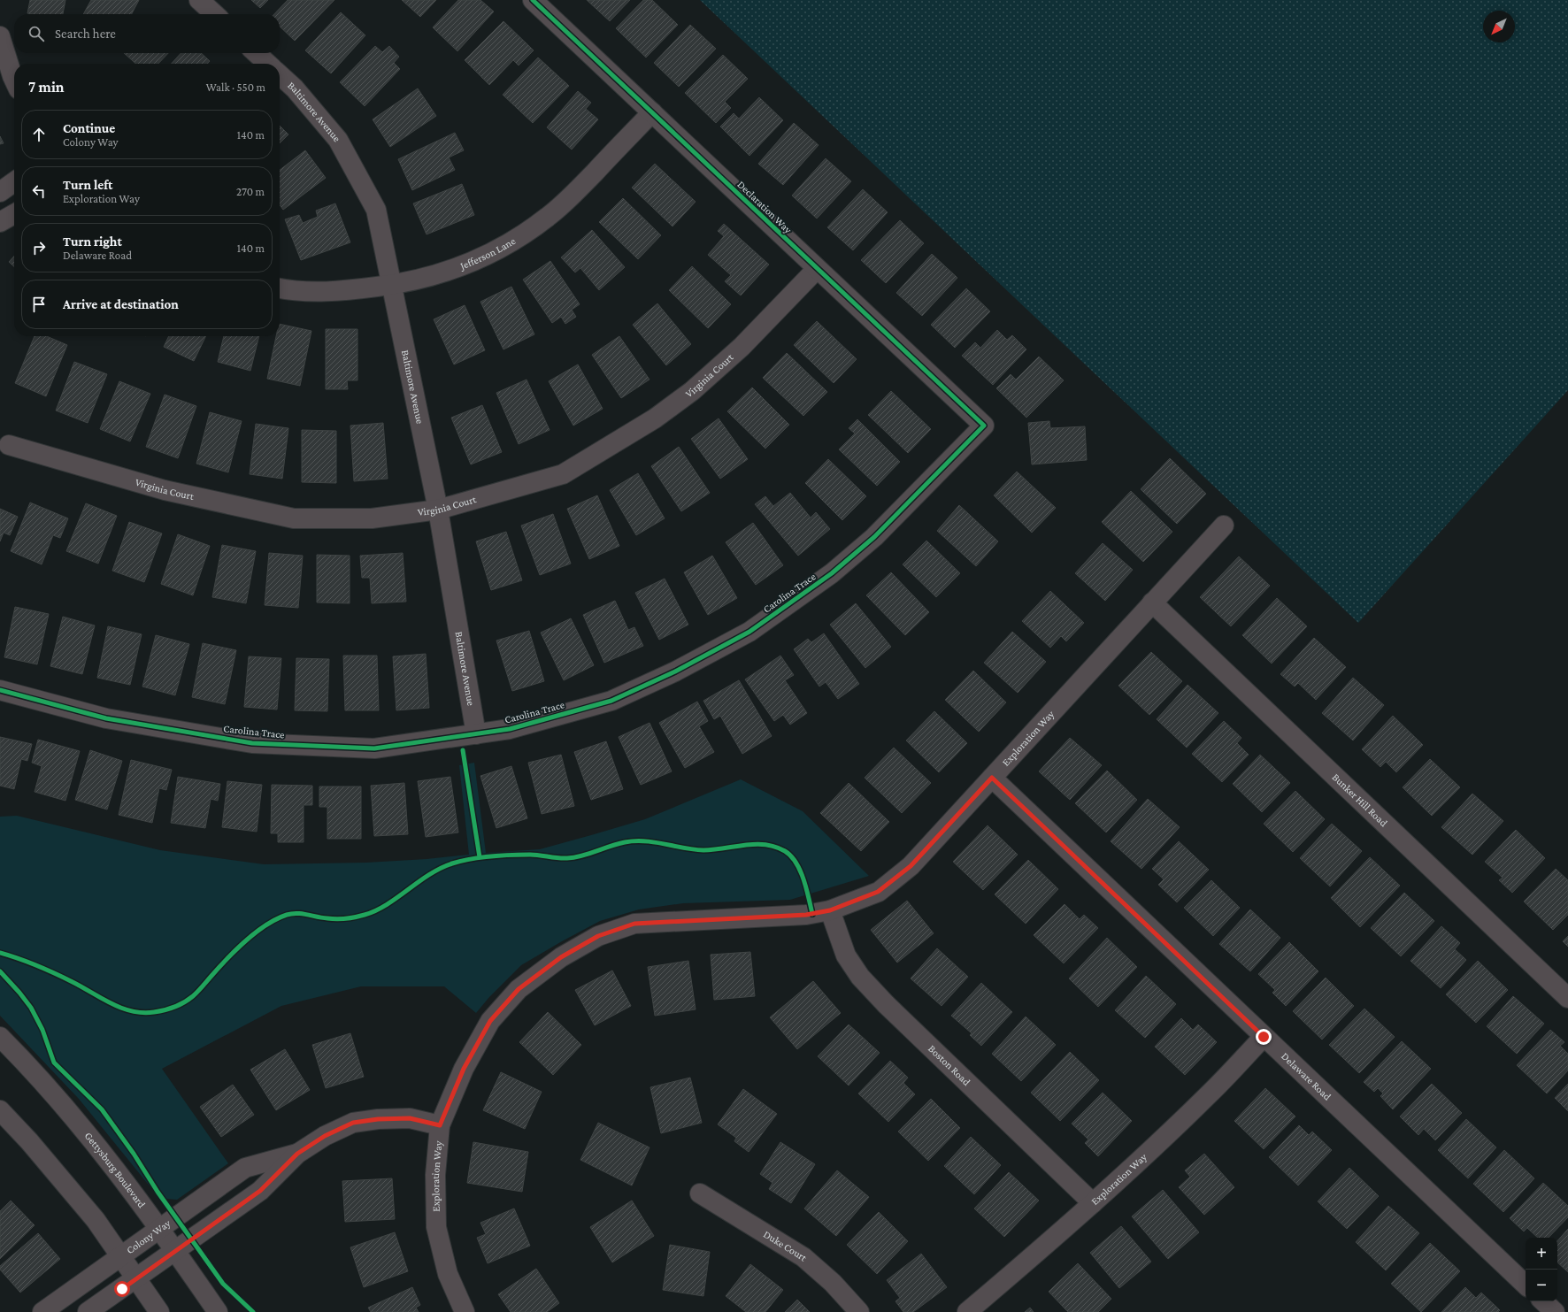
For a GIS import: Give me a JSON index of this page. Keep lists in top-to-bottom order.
{
  "streets": {
    "street": [
      "Baltimore Avenue",
      "Declaration Way",
      "Jefferson Lane",
      "Virginia Court",
      "Carolina Trace",
      "Exploration Way",
      "Bunker Hill Road",
      "Boston Road",
      "Delaware Road",
      "Gettysburg Boulevard",
      "Colony Way",
      "Duke Court"
    ]
  },
  "crossings": [
    ["Baltimore Avenue", "Jefferson Lane"],
    ["Baltimore Avenue", "Virginia Court"],
    ["Baltimore Avenue", "Carolina Trace"],
    ["Declaration Way", "Jefferson Lane"],
    ["Declaration Way", "Virginia Court"],
    ["Declaration Way", "Carolina Trace"],
    ["Exploration Way", "Bunker Hill Road"],
    ["Exploration Way", "Boston Road"],
    ["Exploration Way", "Delaware Road"],
    ["Exploration Way", "Colony Way"],
    ["Gettysburg Boulevard", "Colony Way"]
  ],
  "north": "bottom left",
  "page": {
    "search": "Search here",
    "heading": ["7 min", "Walk · 550 m"],
    "list": [
      ["Continue", "Colony Way", "140 m"],
      ["Turn left", "Exploration Way", "270 m"],
      ["Turn right", "Delaware Road", "140 m"],
      "Arrive at destination"
    ],
    "map_buttons": ["+", "−"]
  }
}
